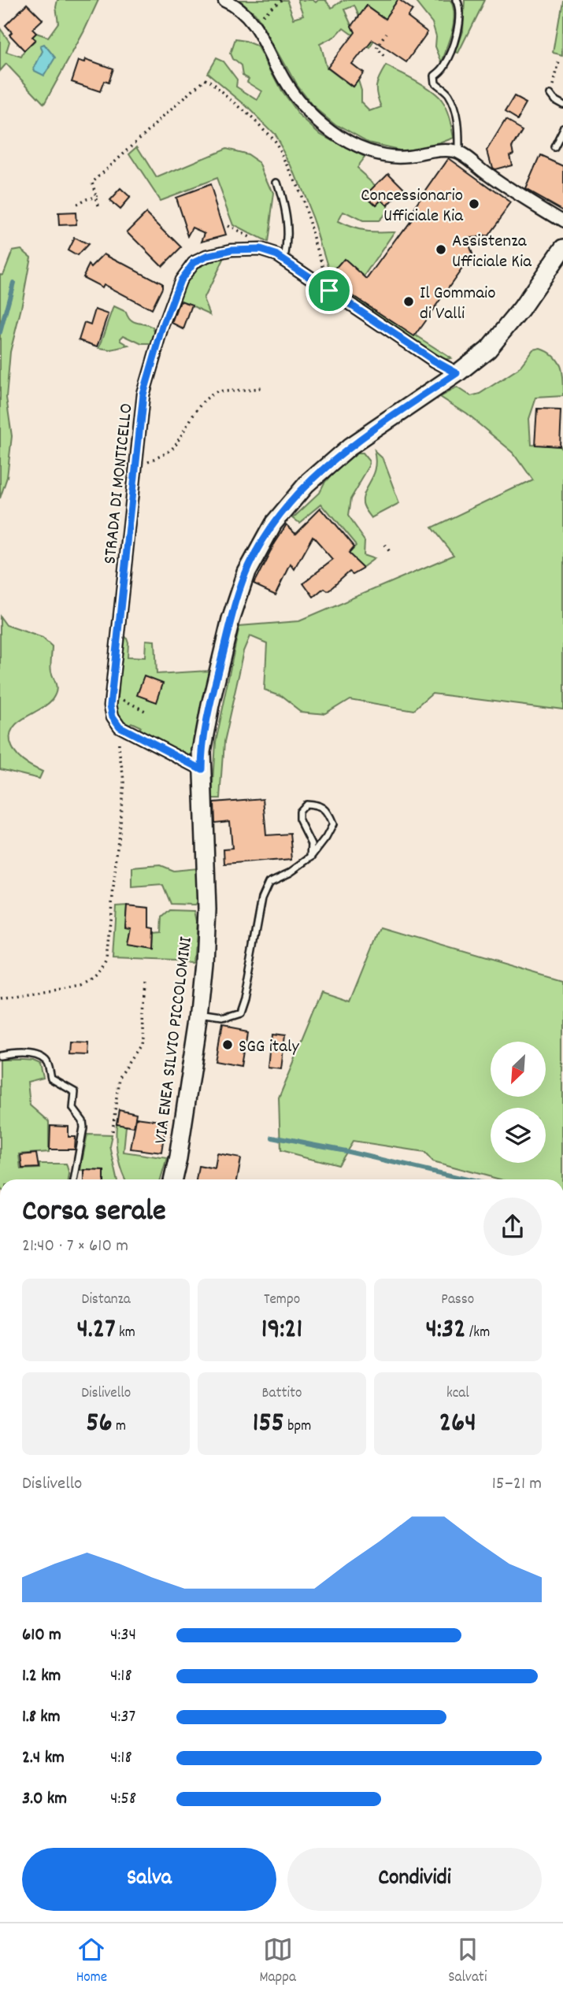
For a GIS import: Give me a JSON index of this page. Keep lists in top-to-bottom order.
{
  "streets": {
    "main road": ["VIA ENEA SILVIO PICCOLOMINI"],
    "street": ["STRADA DI MONTICELLO"]
  },
  "crossings": [
    ["STRADA DI MONTICELLO", "VIA ENEA SILVIO PICCOLOMINI"]
  ],
  "places": [
    "Concessionario Ufficiale Kia",
    "Assistenza Ufficiale Kia",
    "Il Gommaio di Valli",
    "SGG italy"
  ],
  "north": "bottom left",
  "page": {
    "heading": ["Corsa serale", "21:40 · 7 × 610 m"],
    "stats": [
      ["Distanza", "4.27 km"],
      ["Tempo", "19:21"],
      ["Passo", "4:32 /km"],
      ["Dislivello", "56 m"],
      ["Battito", "155 bpm"],
      ["kcal", "264"]
    ],
    "chart": ["Dislivello", "15–21 m"],
    "list": [
      {
        "name": "610 m",
        "note": "4:34"
      },
      {
        "name": "1.2 km",
        "note": "4:18"
      },
      {
        "name": "1.8 km",
        "note": "4:37"
      },
      {
        "name": "2.4 km",
        "note": "4:18"
      },
      {
        "name": "3.0 km",
        "note": "4:58"
      }
    ],
    "buttons": ["Salva", "Condividi"],
    "tabs": ["Home", "Mappa", "Salvati"]
  }
}
